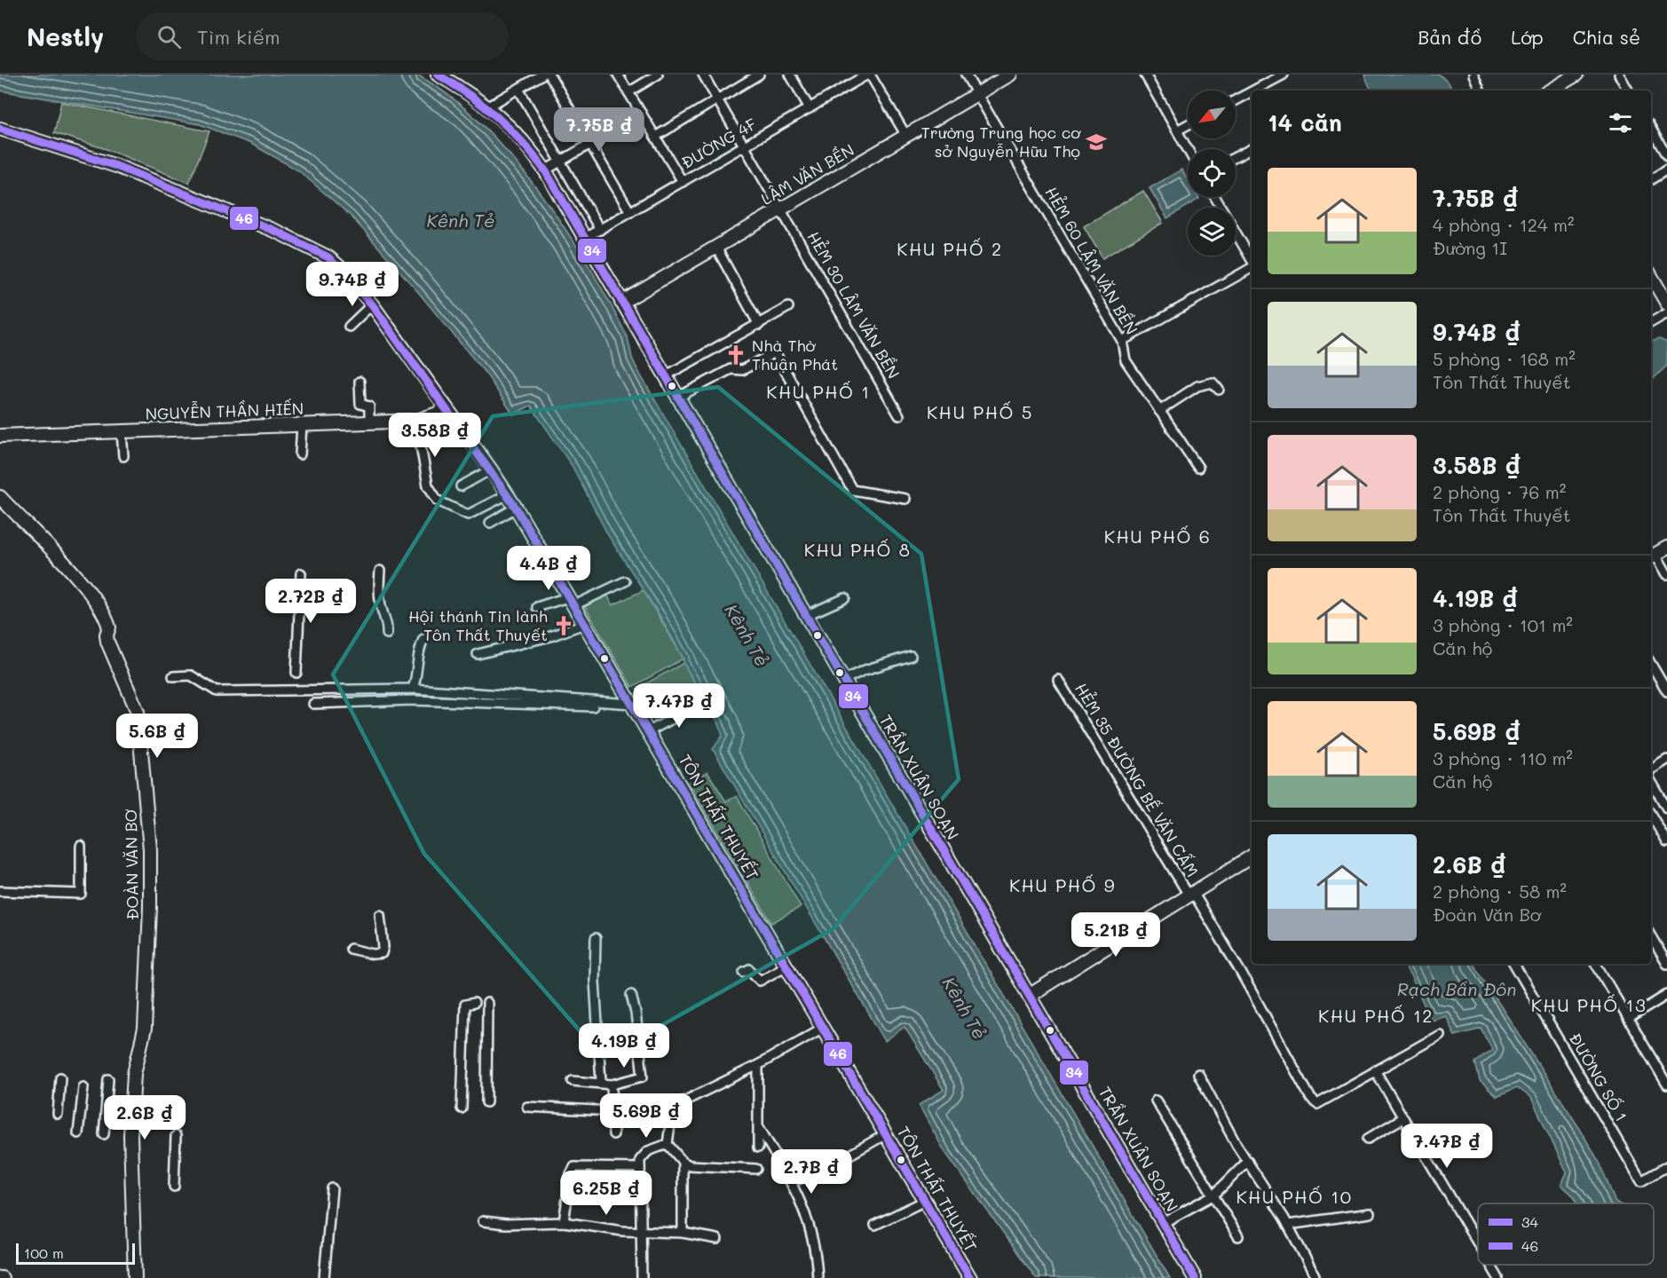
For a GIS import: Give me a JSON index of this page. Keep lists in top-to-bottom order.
{
  "streets": {
    "main road": [
      "LÂM VĂN BỀN",
      "NGUYỄN THẦN HIẾN",
      "TRẦN XUÂN SOẠN",
      "TÔN THẤT THUYẾT",
      "ĐOÀN VĂN BƠ"
    ],
    "street": [
      "ĐƯỜNG 4F",
      "HẺM 60 LÂM VĂN BỀN",
      "HẺM 30 LÂM VĂN BỀN",
      "HẺM 35 ĐƯỜNG BẾ VĂN CẤM",
      "ĐƯỜNG SỐ 1"
    ]
  },
  "crossings": [
    ["ĐƯỜNG 4F", "HẺM 30 LÂM VĂN BỀN"],
    ["ĐƯỜNG 4F", "TRẦN XUÂN SOẠN"],
    ["LÂM VĂN BỀN", "HẺM 60 LÂM VĂN BỀN"],
    ["LÂM VĂN BỀN", "HẺM 30 LÂM VĂN BỀN"],
    ["LÂM VĂN BỀN", "TRẦN XUÂN SOẠN"],
    ["NGUYỄN THẦN HIẾN", "TÔN THẤT THUYẾT"]
  ],
  "districts": [
    "KHU PHỐ 2",
    "KHU PHỐ 1",
    "KHU PHỐ 5",
    "KHU PHỐ 6",
    "KHU PHỐ 8",
    "KHU PHỐ 9",
    "KHU PHỐ 13",
    "KHU PHỐ 12",
    "KHU PHỐ 10"
  ],
  "water": ["Kênh Tẻ", "Rạch Bần Đôn"],
  "places": {
    "school or university": ["Trường Trung học cơ sở Nguyễn Hữu Thọ"],
    "church": ["Nhà Thờ Thuận Phát", "Hội thánh Tin lành Tôn Thất Thuyết"]
  },
  "lines": ["transit line 34", "transit line 46"],
  "legend": ["34", "46"],
  "scale_bar": "100 m",
  "north": "bottom left",
  "page": {
    "header": "Nestly",
    "search": "Tìm kiếm",
    "nav": ["Bản đồ", "Lớp", "Chia sẻ"],
    "heading": "14 căn",
    "price": [
      "7.75B ₫",
      "9.74B ₫",
      "3.58B ₫",
      "4.4B ₫",
      "2.72B ₫",
      "7.47B ₫",
      "5.6B ₫",
      "5.21B ₫",
      "4.19B ₫",
      "5.69B ₫",
      "2.6B ₫",
      "7.47B ₫",
      "2.7B ₫",
      "6.25B ₫"
    ],
    "list": [
      {
        "name": "7.75B ₫",
        "note": "4 phòng · 124 m² · Đường 1I"
      },
      {
        "name": "9.74B ₫",
        "note": "5 phòng · 168 m² · Tôn Thất Thuyết"
      },
      {
        "name": "3.58B ₫",
        "note": "2 phòng · 76 m² · Tôn Thất Thuyết"
      },
      {
        "name": "4.19B ₫",
        "note": "3 phòng · 101 m² · Căn hộ"
      },
      {
        "name": "5.69B ₫",
        "note": "3 phòng · 110 m² · Căn hộ"
      },
      {
        "name": "2.6B ₫",
        "note": "2 phòng · 58 m² · Đoàn Văn Bơ"
      }
    ],
    "scale": "100 m"
  }
}
